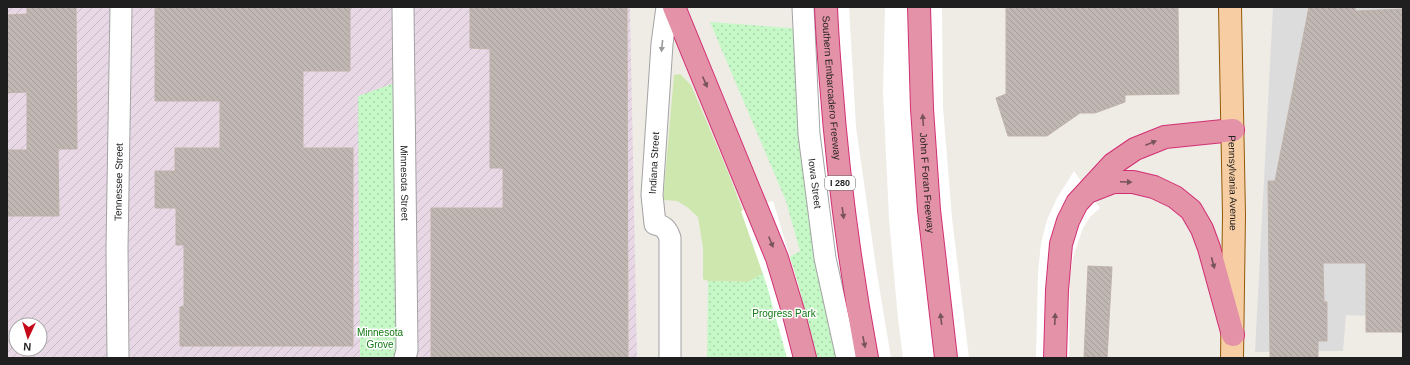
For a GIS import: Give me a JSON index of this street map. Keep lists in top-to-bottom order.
{
  "streets": {
    "highway": ["Southern Embarcadero Freeway", "I 280", "John F Foran Freeway"],
    "main road": ["Pennsylvania Avenue"],
    "street": [
      "Indiana Street",
      "Tennessee Street",
      "Minnesota Street",
      "Iowa Street"
    ]
  },
  "one_way": ["Indiana Street"],
  "parks": ["Progress Park", "Minnesota Grove"],
  "north": "bottom"
}
